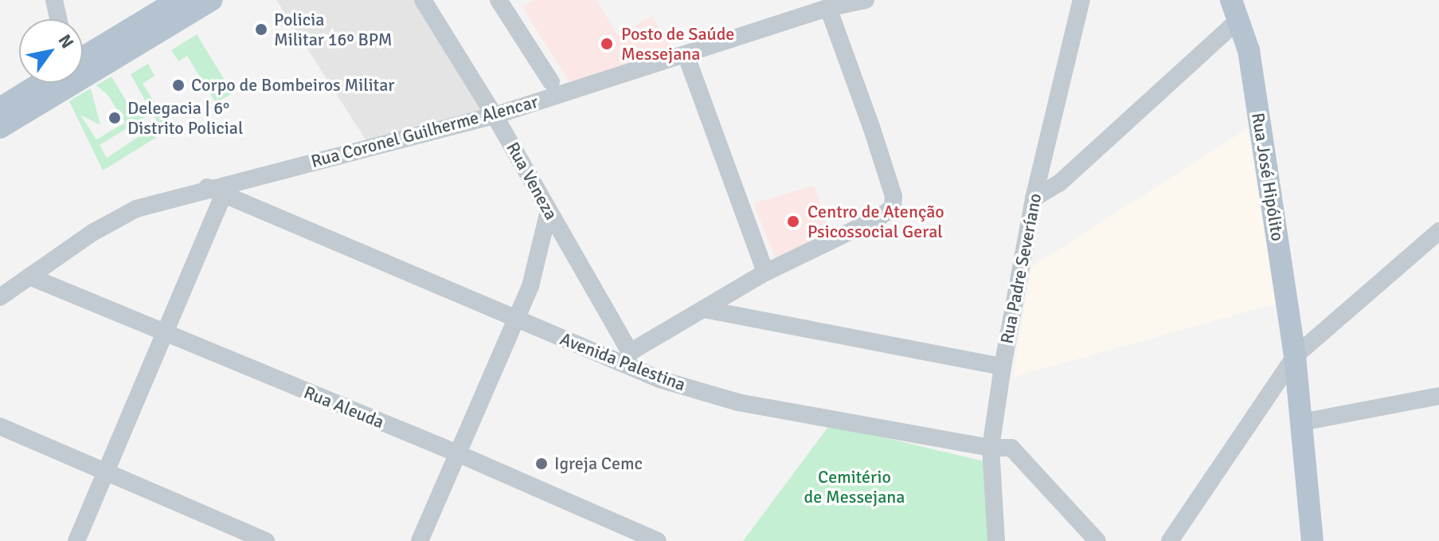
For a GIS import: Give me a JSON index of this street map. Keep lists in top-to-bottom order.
{
  "streets": {
    "main road": ["Rua José Hipólito"],
    "street": [
      "Rua Coronel Guilherme Alencar",
      "Rua Veneza",
      "Rua Padre Severíano",
      "Avenida Palestina",
      "Rua Aleuda"
    ]
  },
  "crossings": [
    ["Rua Coronel Guilherme Alencar", "Rua Veneza"],
    ["Rua Coronel Guilherme Alencar", "Avenida Palestina"],
    ["Rua Coronel Guilherme Alencar", "Rua Aleuda"],
    ["Rua Veneza", "Avenida Palestina"],
    ["Rua Padre Severíano", "Avenida Palestina"]
  ],
  "parks": ["Cemitério de Messejana"],
  "places": [
    "Policia Militar 16º BPM",
    "Posto de Saúde Messejana",
    "Corpo de Bombeiros Militar",
    "Delegacia | 6° Distrito Policial",
    "Centro de Atenção Psicossocial Geral",
    "Igreja Cemc"
  ],
  "north": "top right"
}
